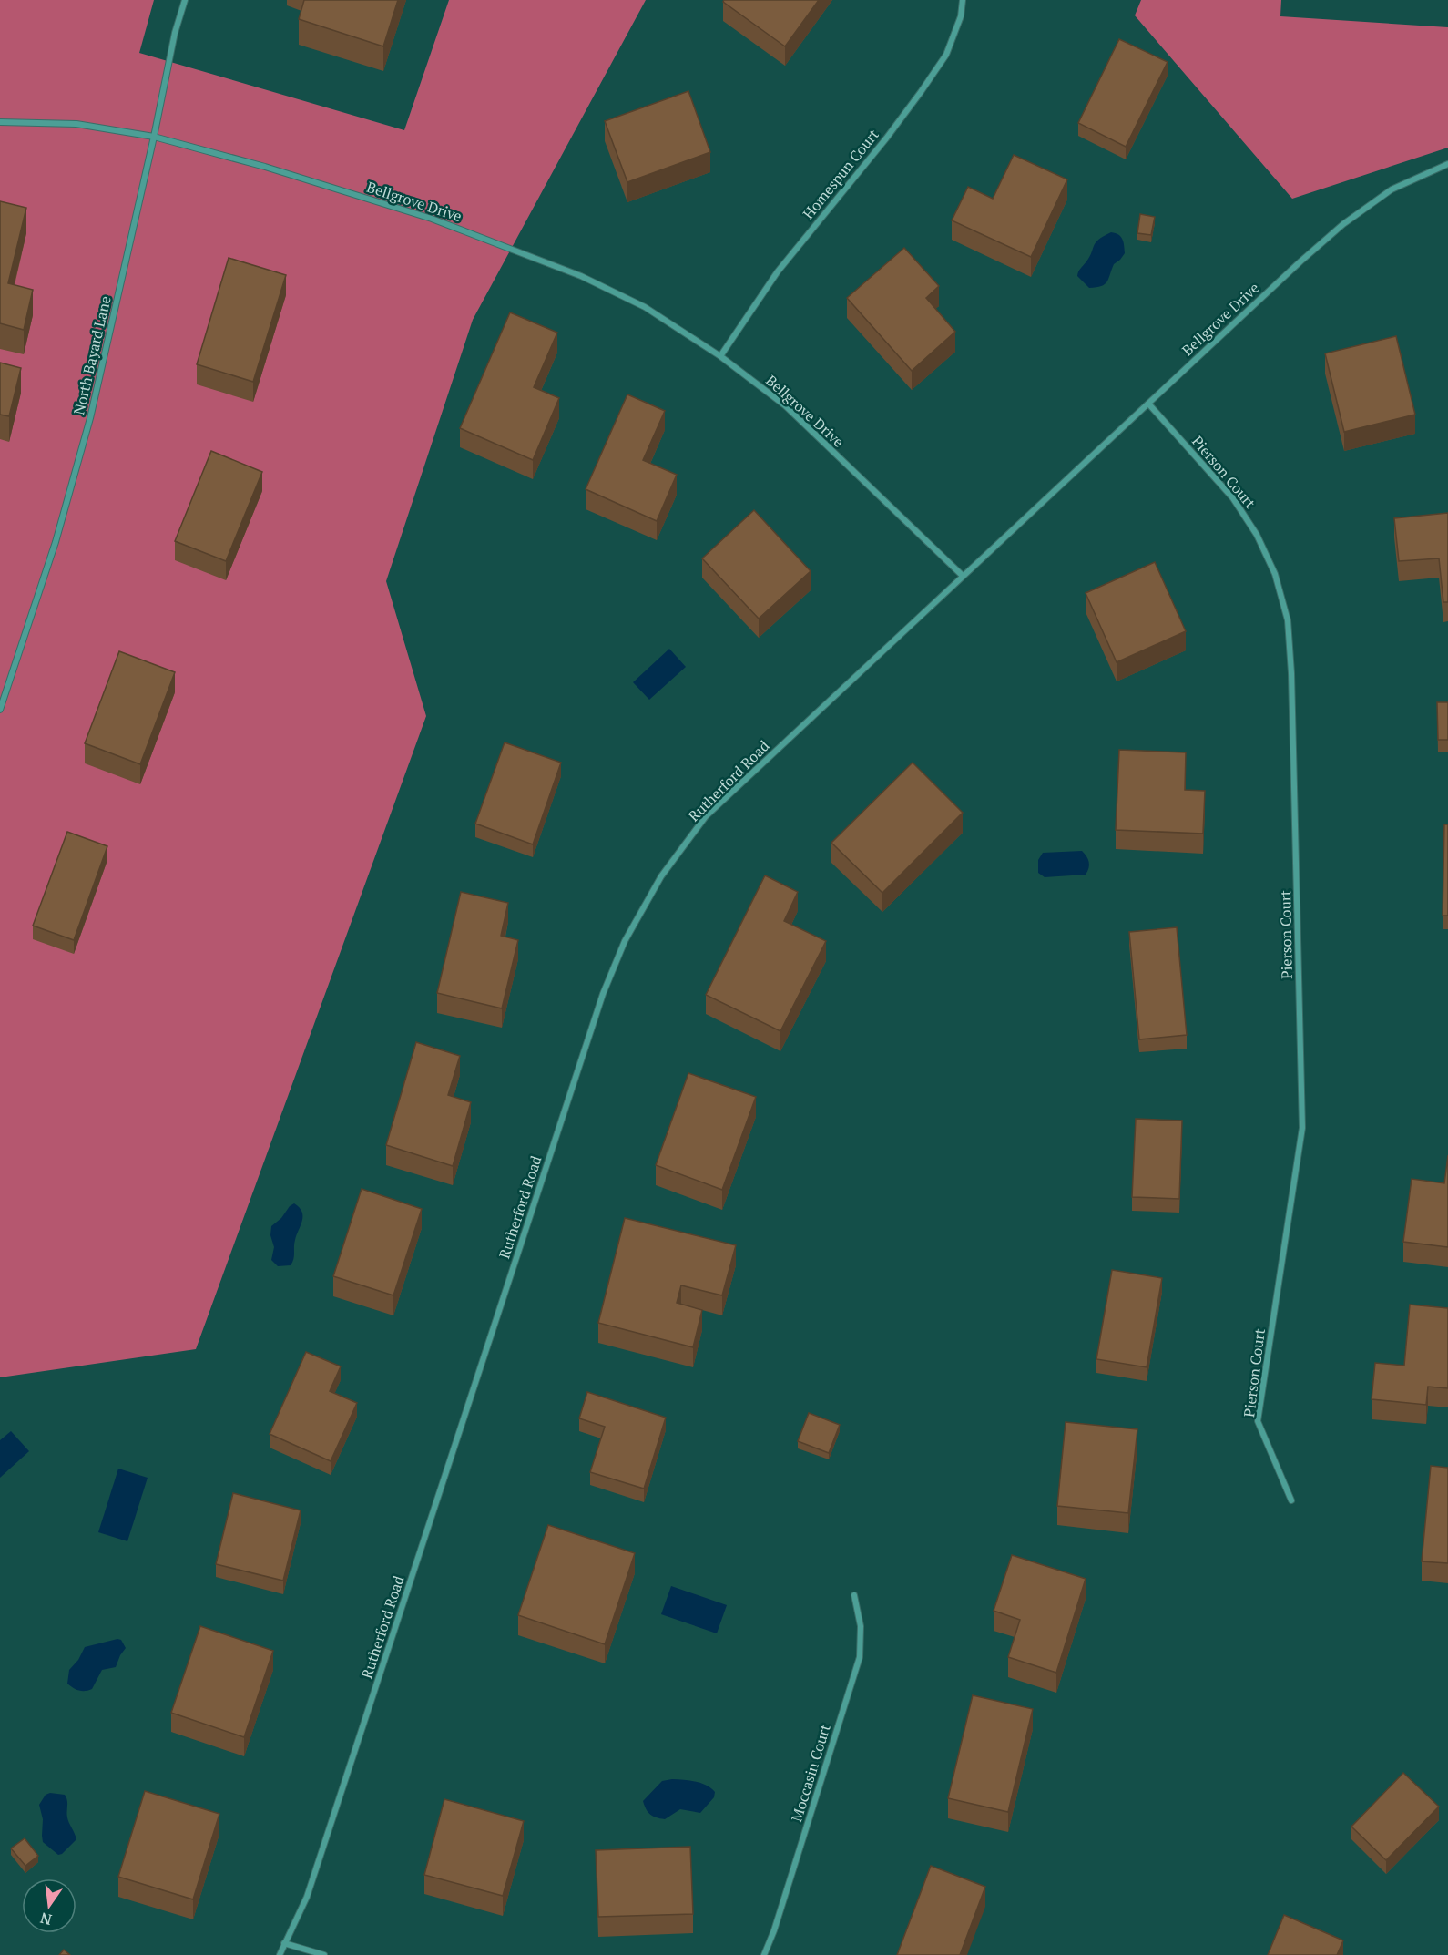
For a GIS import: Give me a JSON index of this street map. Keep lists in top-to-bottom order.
{
  "streets": {
    "street": [
      "Homespun Court",
      "Bellgrove Drive",
      "North Bayard Lane",
      "Pierson Court",
      "Rutherford Road",
      "Moccasin Court"
    ]
  },
  "crossings": [
    ["Homespun Court", "Bellgrove Drive"],
    ["Bellgrove Drive", "North Bayard Lane"],
    ["Bellgrove Drive", "Pierson Court"],
    ["Bellgrove Drive", "Rutherford Road"]
  ],
  "north": "bottom"
}
